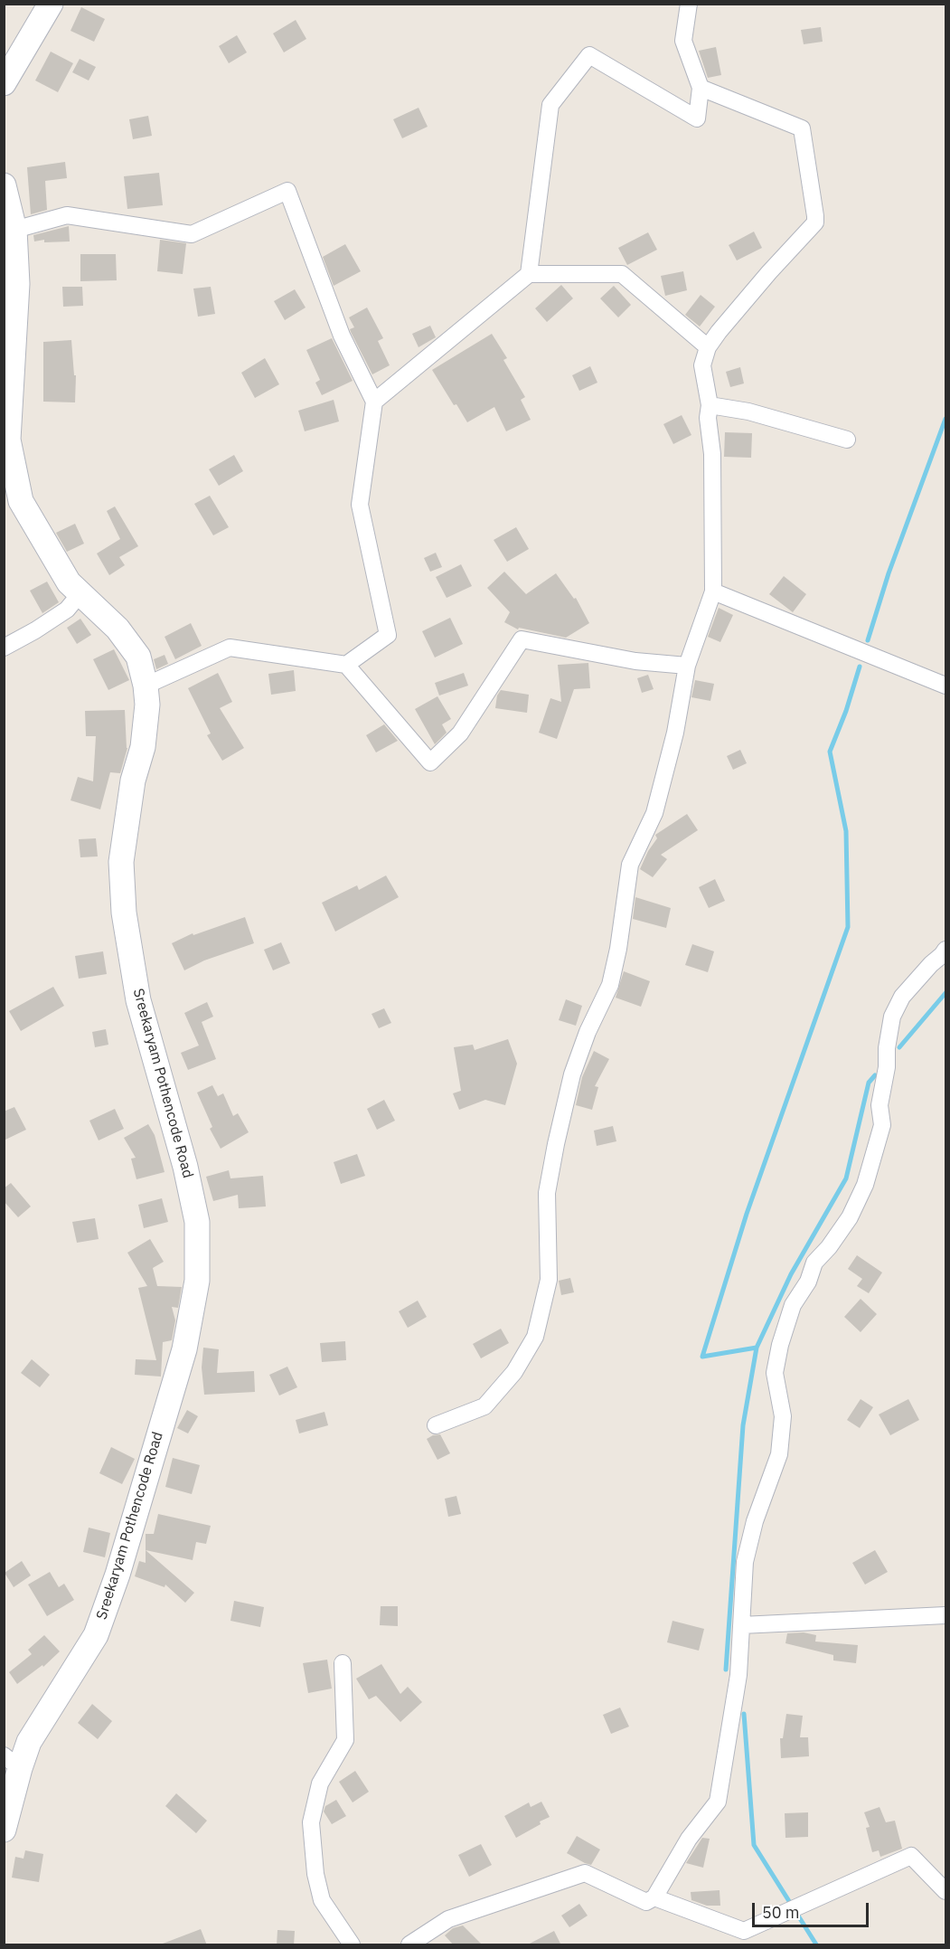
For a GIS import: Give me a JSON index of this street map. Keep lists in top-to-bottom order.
{
  "streets": {
    "main road": ["Sreekaryam Pothencode Road"]
  },
  "scale_bar": "50 m"
}
